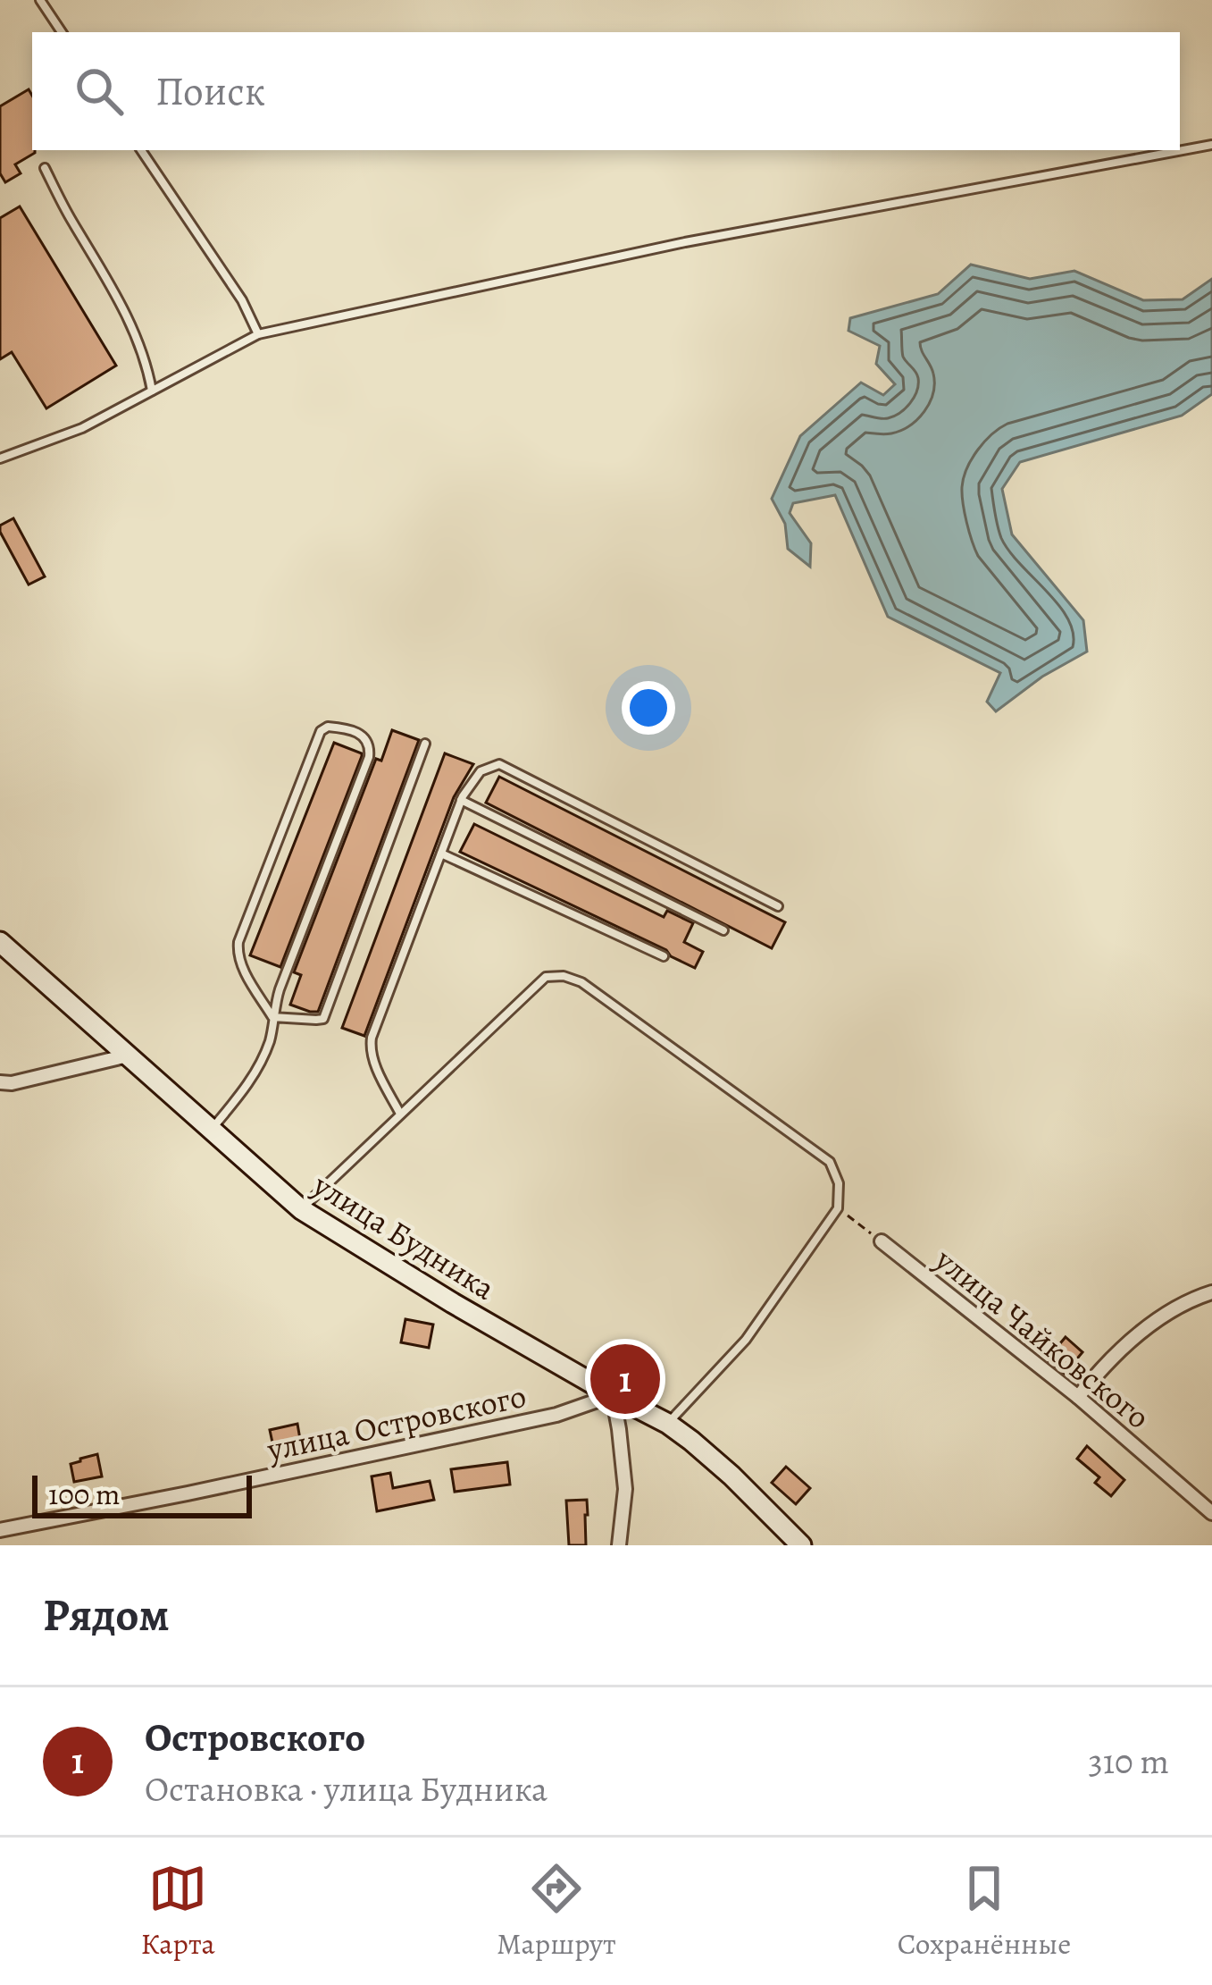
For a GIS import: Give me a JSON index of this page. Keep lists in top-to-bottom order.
{
  "streets": {
    "street": ["улица Будника", "улица Чайковского", "улица Островского"]
  },
  "crossings": [
    ["улица Будника", "улица Островского"]
  ],
  "scale_bar": "100 m",
  "page": {
    "search": "Поиск",
    "pins": "1",
    "scale": "100 m",
    "heading": "Рядом",
    "list": [
      {
        "mark": "1",
        "name": "Островского",
        "note": "Остановка · улица Будника",
        "value": "310 m"
      }
    ],
    "nav": ["Карта", "Маршрут", "Сохранённые"]
  }
}
